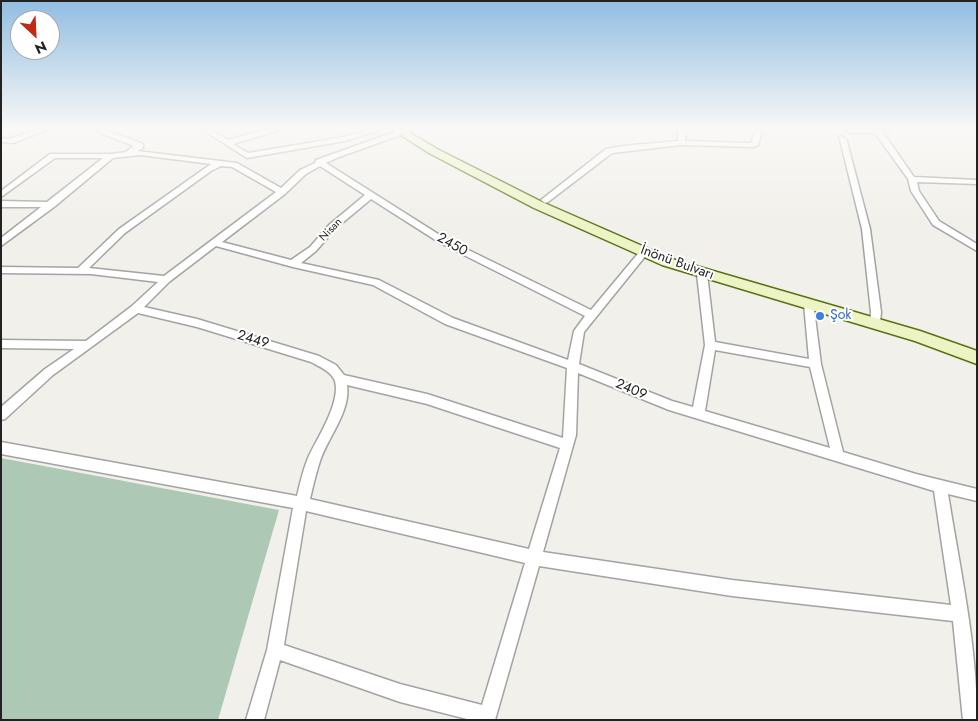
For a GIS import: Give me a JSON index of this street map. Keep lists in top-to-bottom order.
{
  "streets": {
    "main road": ["İnönü Bulvarı"],
    "street": [
      "Nisan",
      "2450",
      "2449",
      "2409"
    ]
  },
  "crossings": [
    ["Nisan", "2450"],
    ["Nisan", "2409"]
  ],
  "places": ["Şok"],
  "north": "bottom right"
}
